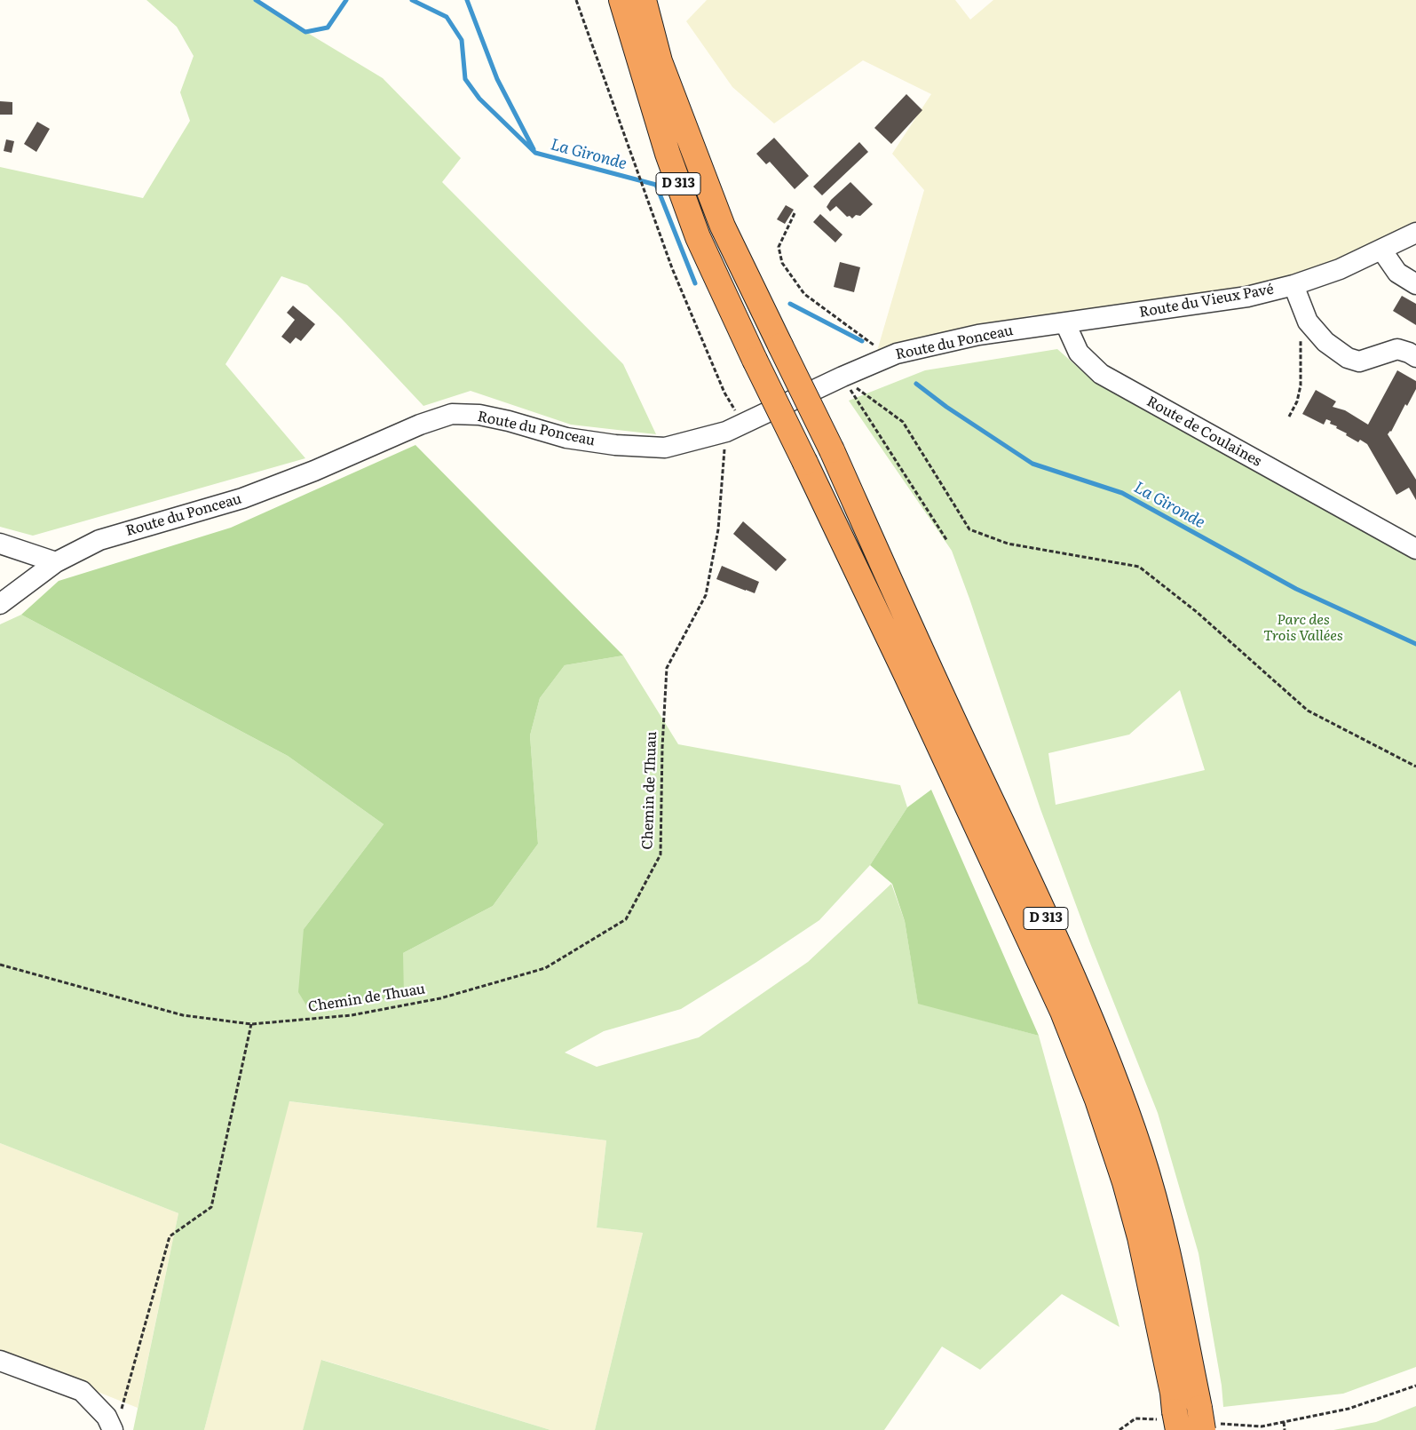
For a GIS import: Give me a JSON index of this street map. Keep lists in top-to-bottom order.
{
  "streets": {
    "highway": ["D 313"],
    "street": ["Route du Vieux Pavé", "Route du Ponceau", "Route de Coulaines"],
    "path": ["Chemin de Thuau"]
  },
  "crossings": [
    ["Route du Vieux Pavé", "Route du Ponceau"],
    ["Route du Vieux Pavé", "Route de Coulaines"],
    ["Route du Ponceau", "Route de Coulaines"],
    ["Route du Ponceau", "Chemin de Thuau"]
  ],
  "water": ["La Gironde"],
  "parks": ["Parc des Trois Vallées"]
}
